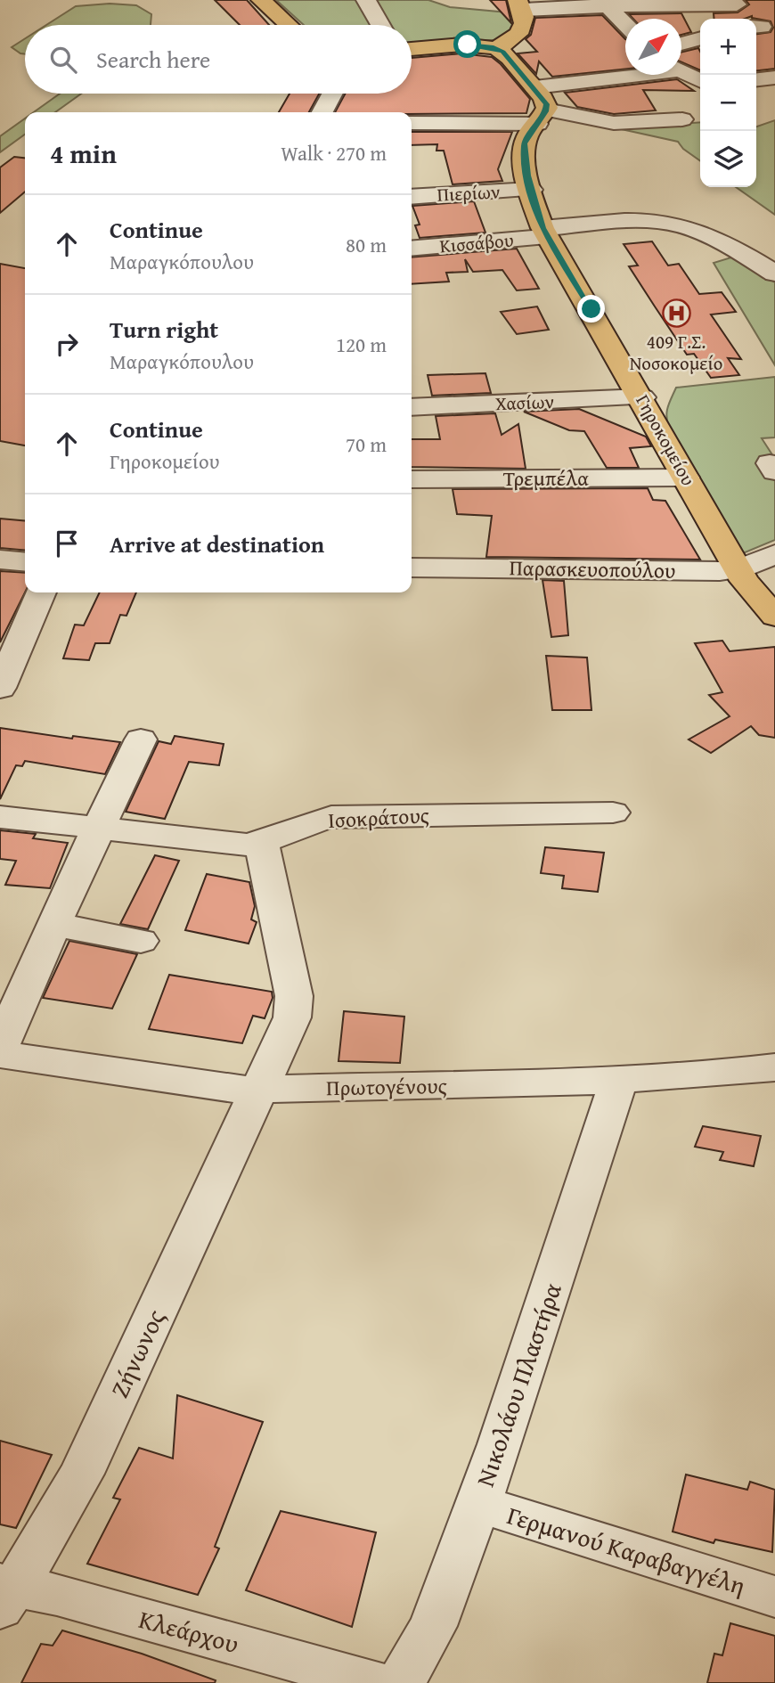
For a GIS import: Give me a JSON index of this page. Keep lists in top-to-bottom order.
{
  "streets": {
    "main road": ["Γηροκομείου"],
    "street": [
      "Πιερίων",
      "Κισσάβου",
      "Χασίων",
      "Τρεμπέλα",
      "Παρασκευοπούλου",
      "Ισοκράτους",
      "Πρωτογένους",
      "Ζήνωνος",
      "Νικολάου Πλαστήρα",
      "Γερμανού Καραβαγγέλη",
      "Κλεάρχου"
    ]
  },
  "crossings": [
    ["Πιερίων", "Γηροκομείου"],
    ["Κισσάβου", "Γηροκομείου"],
    ["Χασίων", "Γηροκομείου"],
    ["Γηροκομείου", "Τρεμπέλα"],
    ["Γηροκομείου", "Παρασκευοπούλου"],
    ["Ισοκράτους", "Ζήνωνος"],
    ["Πρωτογένους", "Ζήνωνος"],
    ["Πρωτογένους", "Νικολάου Πλαστήρα"],
    ["Ζήνωνος", "Κλεάρχου"],
    ["Νικολάου Πλαστήρα", "Γερμανού Καραβαγγέλη"]
  ],
  "places": {
    "hospital": ["409 Γ.Σ. Νοσοκομείο"]
  },
  "north": "top right",
  "page": {
    "map_buttons": ["+", "−"],
    "search": "Search here",
    "heading": ["4 min", "Walk · 270 m"],
    "list": [
      ["Continue", "Μαραγκόπουλου", "80 m"],
      ["Turn right", "Μαραγκόπουλου", "120 m"],
      ["Continue", "Γηροκομείου", "70 m"],
      "Arrive at destination"
    ]
  }
}
